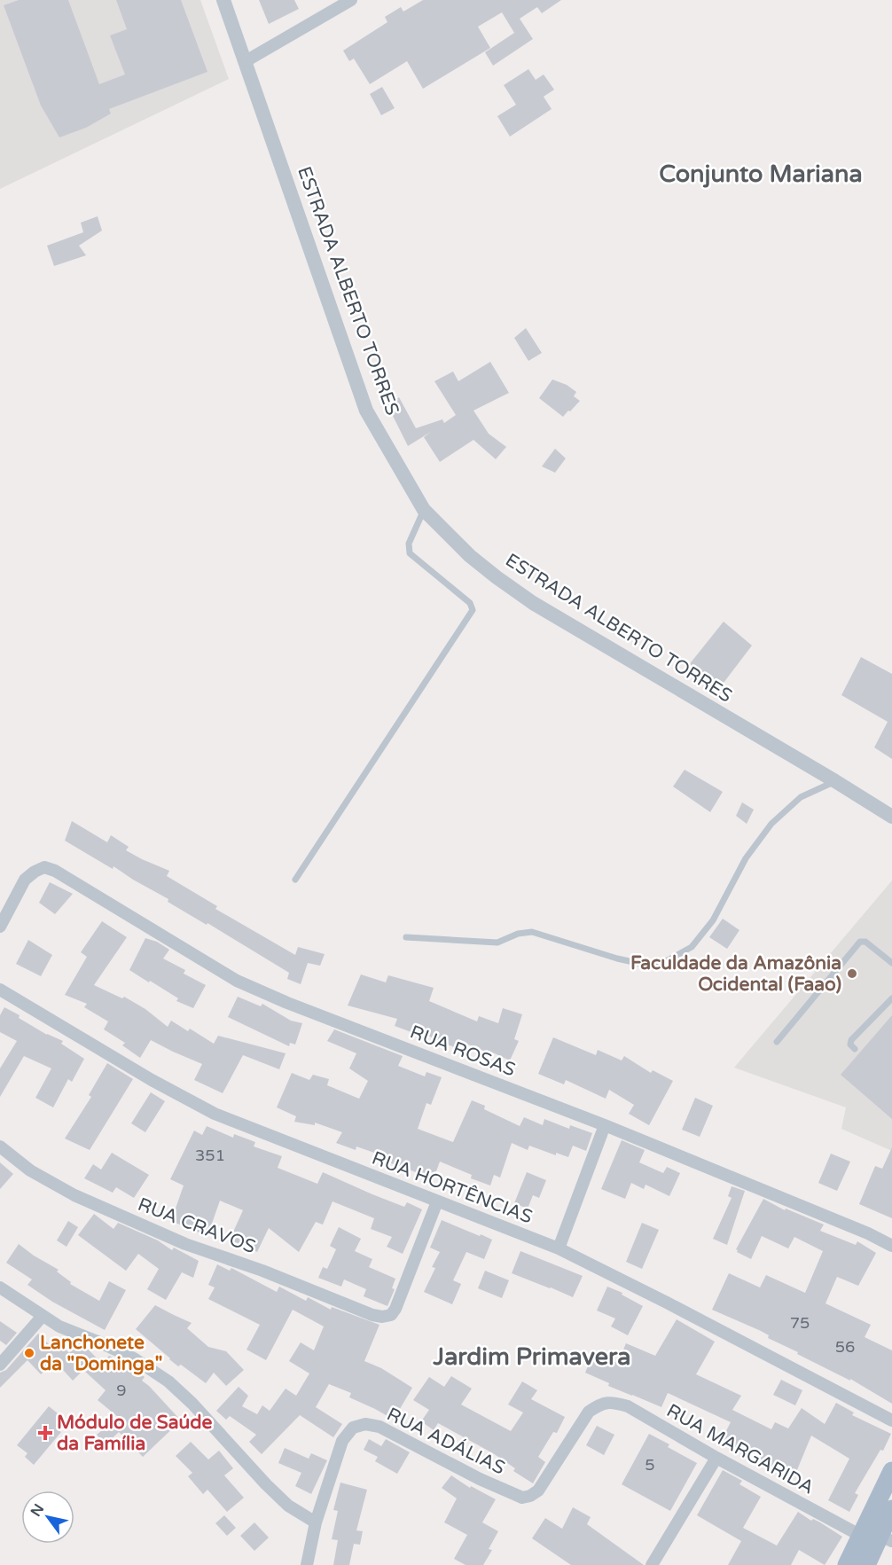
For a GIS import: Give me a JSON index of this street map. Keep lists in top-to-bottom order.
{
  "streets": {
    "street": [
      "ESTRADA ALBERTO TORRES",
      "RUA ROSAS",
      "RUA HORTÊNCIAS",
      "RUA CRAVOS",
      "RUA ADÁLIAS",
      "RUA MARGARIDA"
    ]
  },
  "crossings": [
    ["RUA HORTÊNCIAS", "RUA CRAVOS"],
    ["RUA ADÁLIAS", "RUA MARGARIDA"]
  ],
  "districts": ["Conjunto Mariana", "Jardim Primavera"],
  "places": {
    "other": ["Faculdade da Amazônia Ocidental (Faao)", "Lanchonete da \"Dominga\""],
    "health": ["Módulo de Saúde da Família"]
  },
  "house_numbers": [
    "351",
    "75",
    "56",
    "9",
    "5"
  ],
  "north": "top left"
}
